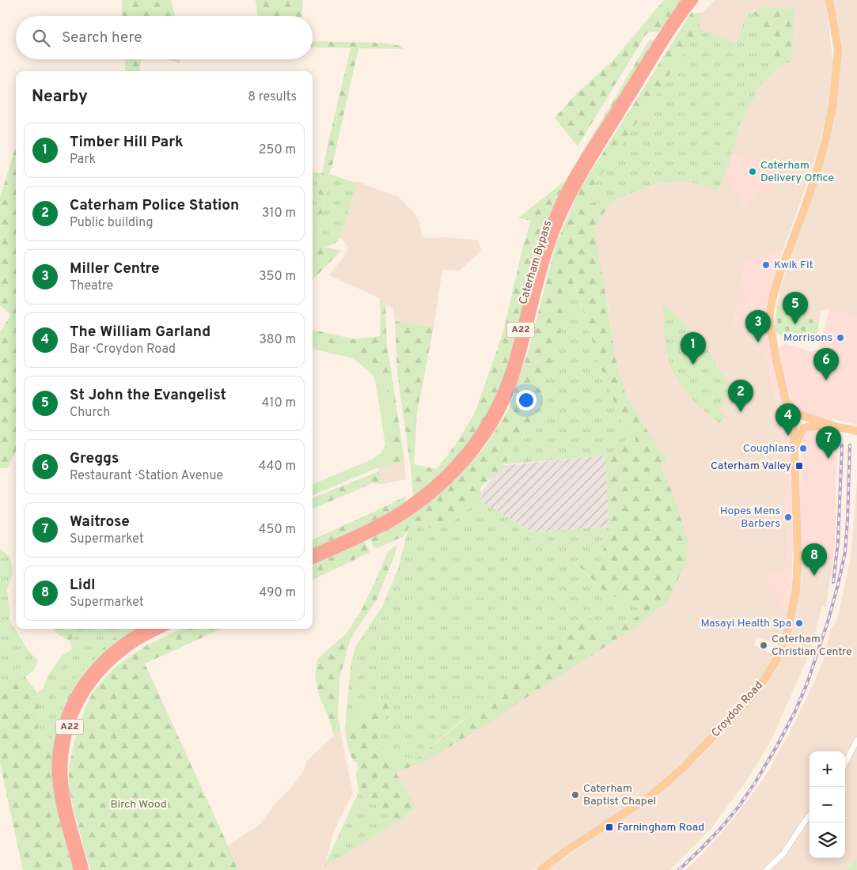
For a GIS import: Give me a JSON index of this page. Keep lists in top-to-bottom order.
{
  "streets": {
    "highway": ["Caterham Bypass", "A22"],
    "main road": ["Croydon Road"]
  },
  "parks": ["Birch Wood"],
  "places": {
    "other": [
      "Caterham Delivery Office",
      "Kwik Fit",
      "Morrisons",
      "Coughlans",
      "Hopes Mens Barbers",
      "Masayi Health Spa",
      "Caterham Christian Centre",
      "Caterham Baptist Chapel"
    ],
    "transit": ["Caterham Valley", "Farningham Road"]
  },
  "page": {
    "search": "Search here",
    "heading": ["Nearby", "8 results"],
    "list": [
      {
        "mark": "1",
        "name": "Timber Hill Park",
        "note": "Park",
        "value": "250 m"
      },
      {
        "mark": "2",
        "name": "Caterham Police Station",
        "note": "Public building",
        "value": "310 m"
      },
      {
        "mark": "3",
        "name": "Miller Centre",
        "note": "Theatre",
        "value": "350 m"
      },
      {
        "mark": "4",
        "name": "The William Garland",
        "note": "Bar · Croydon Road",
        "value": "380 m"
      },
      {
        "mark": "5",
        "name": "St John the Evangelist",
        "note": "Church",
        "value": "410 m"
      },
      {
        "mark": "6",
        "name": "Greggs",
        "note": "Restaurant · Station Avenue",
        "value": "440 m"
      },
      {
        "mark": "7",
        "name": "Waitrose",
        "note": "Supermarket",
        "value": "450 m"
      },
      {
        "mark": "8",
        "name": "Lidl",
        "note": "Supermarket",
        "value": "490 m"
      }
    ],
    "pins": [
      "5",
      "3",
      "1",
      "6",
      "2",
      "4",
      "7",
      "8"
    ],
    "map_buttons": ["+", "−"]
  }
}
